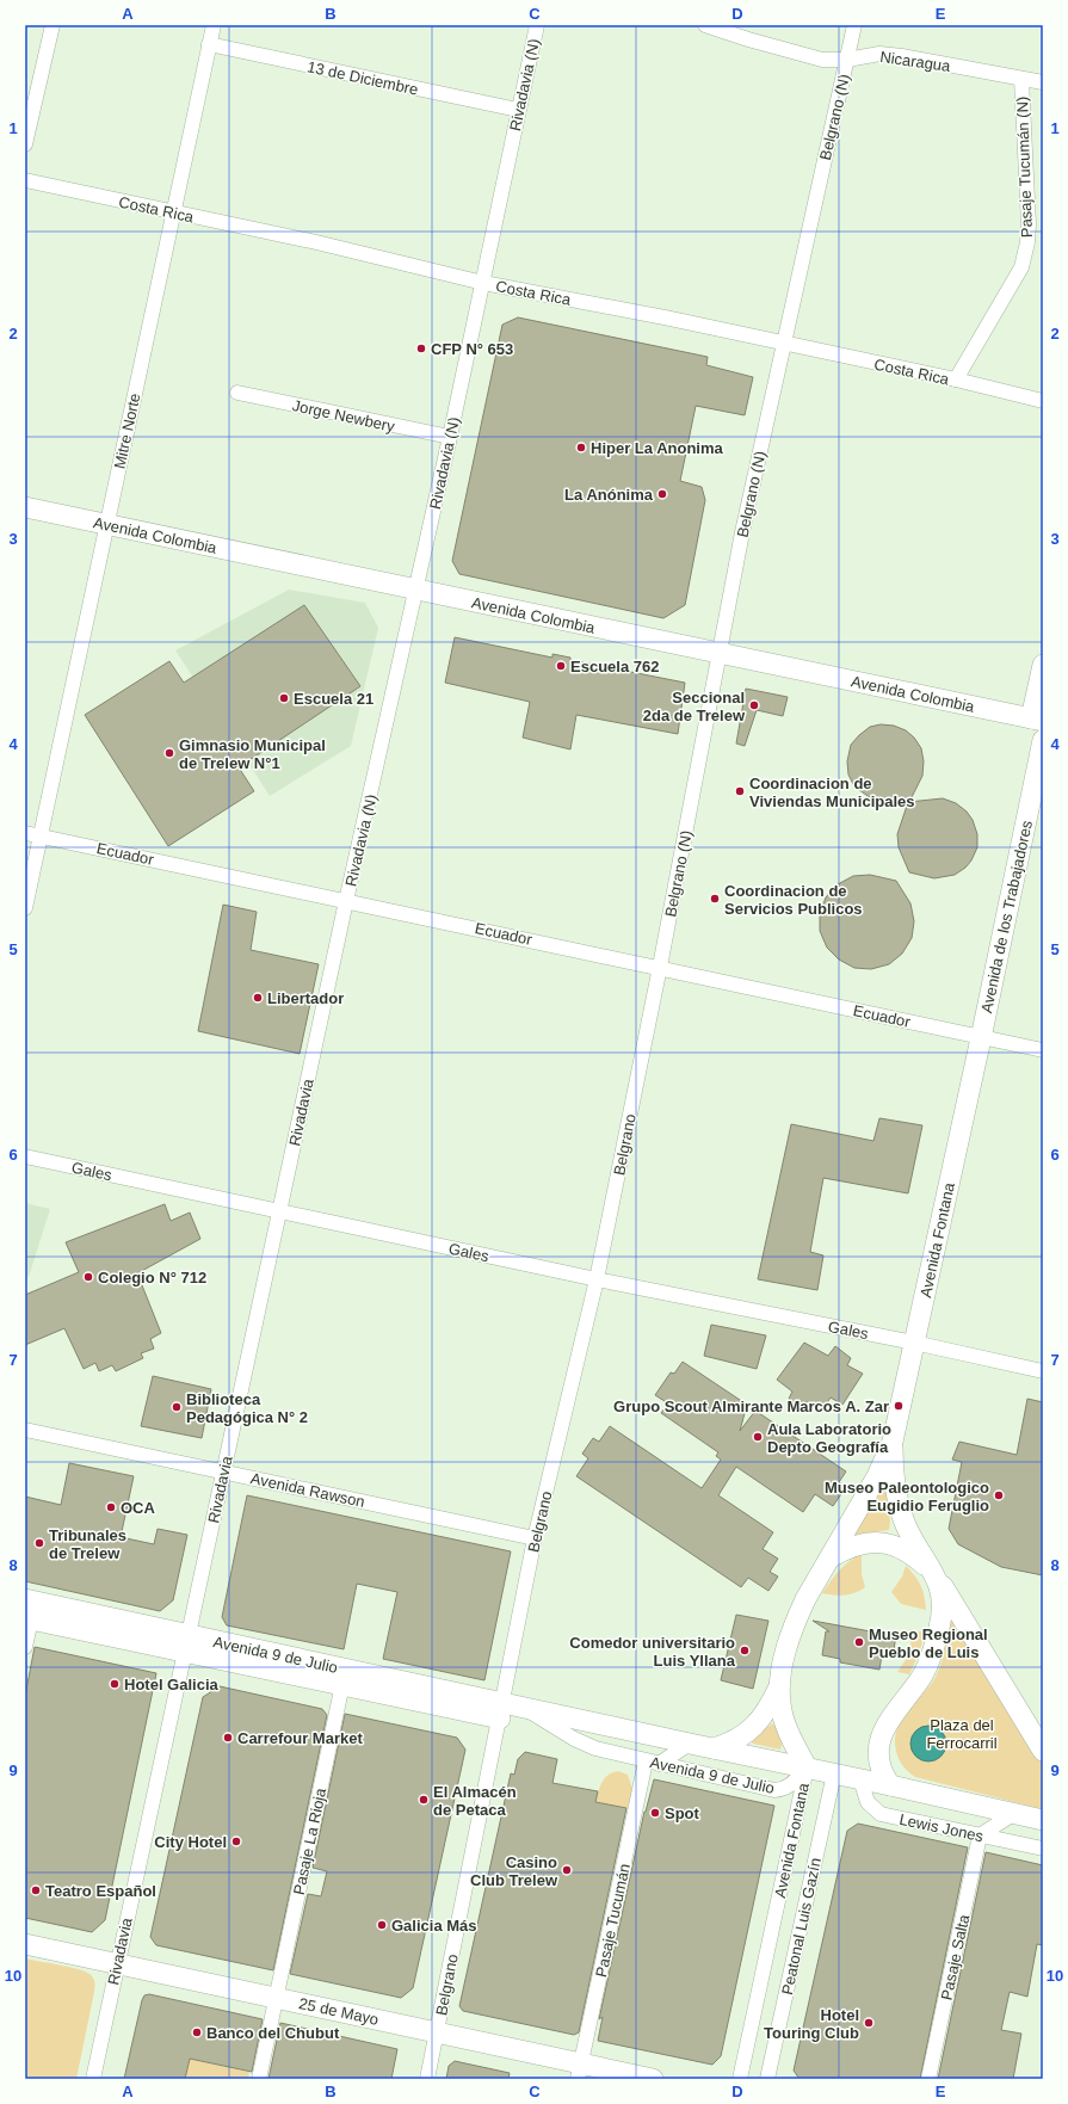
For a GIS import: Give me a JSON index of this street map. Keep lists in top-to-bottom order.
{
  "streets": {
    "street": [
      "Nicaragua",
      "13 de Diciembre",
      "Rivadavia (N)",
      "Belgrano (N)",
      "Pasaje Tucumán (N)",
      "Costa Rica",
      "Jorge Newbery",
      "Mitre Norte",
      "Avenida Colombia",
      "Ecuador",
      "Avenida de los Trabajadores",
      "Rivadavia",
      "Belgrano",
      "Gales",
      "Avenida Fontana",
      "Avenida Rawson",
      "Avenida 9 de Julio",
      "Lewis Jones",
      "Pasaje La Rioja",
      "Pasaje Tucumán",
      "Peatonal Luis Gazín",
      "Pasaje Salta",
      "25 de Mayo"
    ]
  },
  "crossings": [
    ["Nicaragua", "Belgrano (N)"],
    ["Nicaragua", "Pasaje Tucumán (N)"],
    ["13 de Diciembre", "Rivadavia (N)"],
    ["13 de Diciembre", "Mitre Norte"],
    ["Rivadavia (N)", "Costa Rica"],
    ["Rivadavia (N)", "Jorge Newbery"],
    ["Rivadavia (N)", "Avenida Colombia"],
    ["Rivadavia (N)", "Ecuador"],
    ["Rivadavia (N)", "Rivadavia"],
    ["Belgrano (N)", "Costa Rica"],
    ["Belgrano (N)", "Avenida Colombia"],
    ["Belgrano (N)", "Ecuador"],
    ["Belgrano (N)", "Belgrano"],
    ["Pasaje Tucumán (N)", "Costa Rica"],
    ["Costa Rica", "Mitre Norte"],
    ["Mitre Norte", "Avenida Colombia"],
    ["Mitre Norte", "Ecuador"],
    ["Ecuador", "Avenida de los Trabajadores"],
    ["Ecuador", "Rivadavia"],
    ["Ecuador", "Belgrano"],
    ["Ecuador", "Avenida Fontana"],
    ["Avenida de los Trabajadores", "Avenida Fontana"],
    ["Rivadavia", "Gales"],
    ["Rivadavia", "Avenida Rawson"],
    ["Rivadavia", "Avenida 9 de Julio"],
    ["Rivadavia", "25 de Mayo"],
    ["Belgrano", "Gales"],
    ["Belgrano", "Avenida Rawson"],
    ["Belgrano", "Avenida 9 de Julio"],
    ["Belgrano", "25 de Mayo"],
    ["Gales", "Avenida Fontana"],
    ["Avenida Fontana", "Avenida 9 de Julio"],
    ["Avenida Fontana", "Lewis Jones"],
    ["Avenida 9 de Julio", "Lewis Jones"],
    ["Avenida 9 de Julio", "Pasaje La Rioja"],
    ["Avenida 9 de Julio", "Pasaje Tucumán"],
    ["Lewis Jones", "Peatonal Luis Gazín"],
    ["Lewis Jones", "Pasaje Salta"],
    ["Pasaje La Rioja", "25 de Mayo"],
    ["Pasaje Tucumán", "25 de Mayo"]
  ],
  "parks": ["Plaza del Ferrocarril"],
  "places": [
    "CFP N° 653",
    "Hiper La Anonima",
    "La Anónima",
    "Escuela 762",
    "Escuela 21",
    "Seccional 2da de Trelew",
    "Gimnasio Municipal de Trelew N°1",
    "Coordinacion de Viviendas Municipales",
    "Coordinacion de Servicios Publicos",
    "Libertador",
    "Colegio N° 712",
    "Grupo Scout Almirante Marcos A. Zar",
    "Biblioteca Pedagógica N° 2",
    "Aula Laboratorio Depto Geografía",
    "Museo Paleontologico Eugidio Feruglio",
    "OCA",
    "Tribunales de Trelew",
    "Museo Regional Pueblo de Luis",
    "Comedor universitario Luis Yllana",
    "Hotel Galicia",
    "Carrefour Market",
    "El Almacén de Petaca",
    "Spot",
    "City Hotel",
    "Casino Club Trelew",
    "Teatro Español",
    "Galicia Más",
    "Hotel Touring Club",
    "Banco del Chubut"
  ],
  "grid": {
    "columns": [
      "A",
      "B",
      "C",
      "D",
      "E"
    ],
    "rows": [
      "1",
      "2",
      "3",
      "4",
      "5",
      "6",
      "7",
      "8",
      "9",
      "10"
    ]
  }
}
